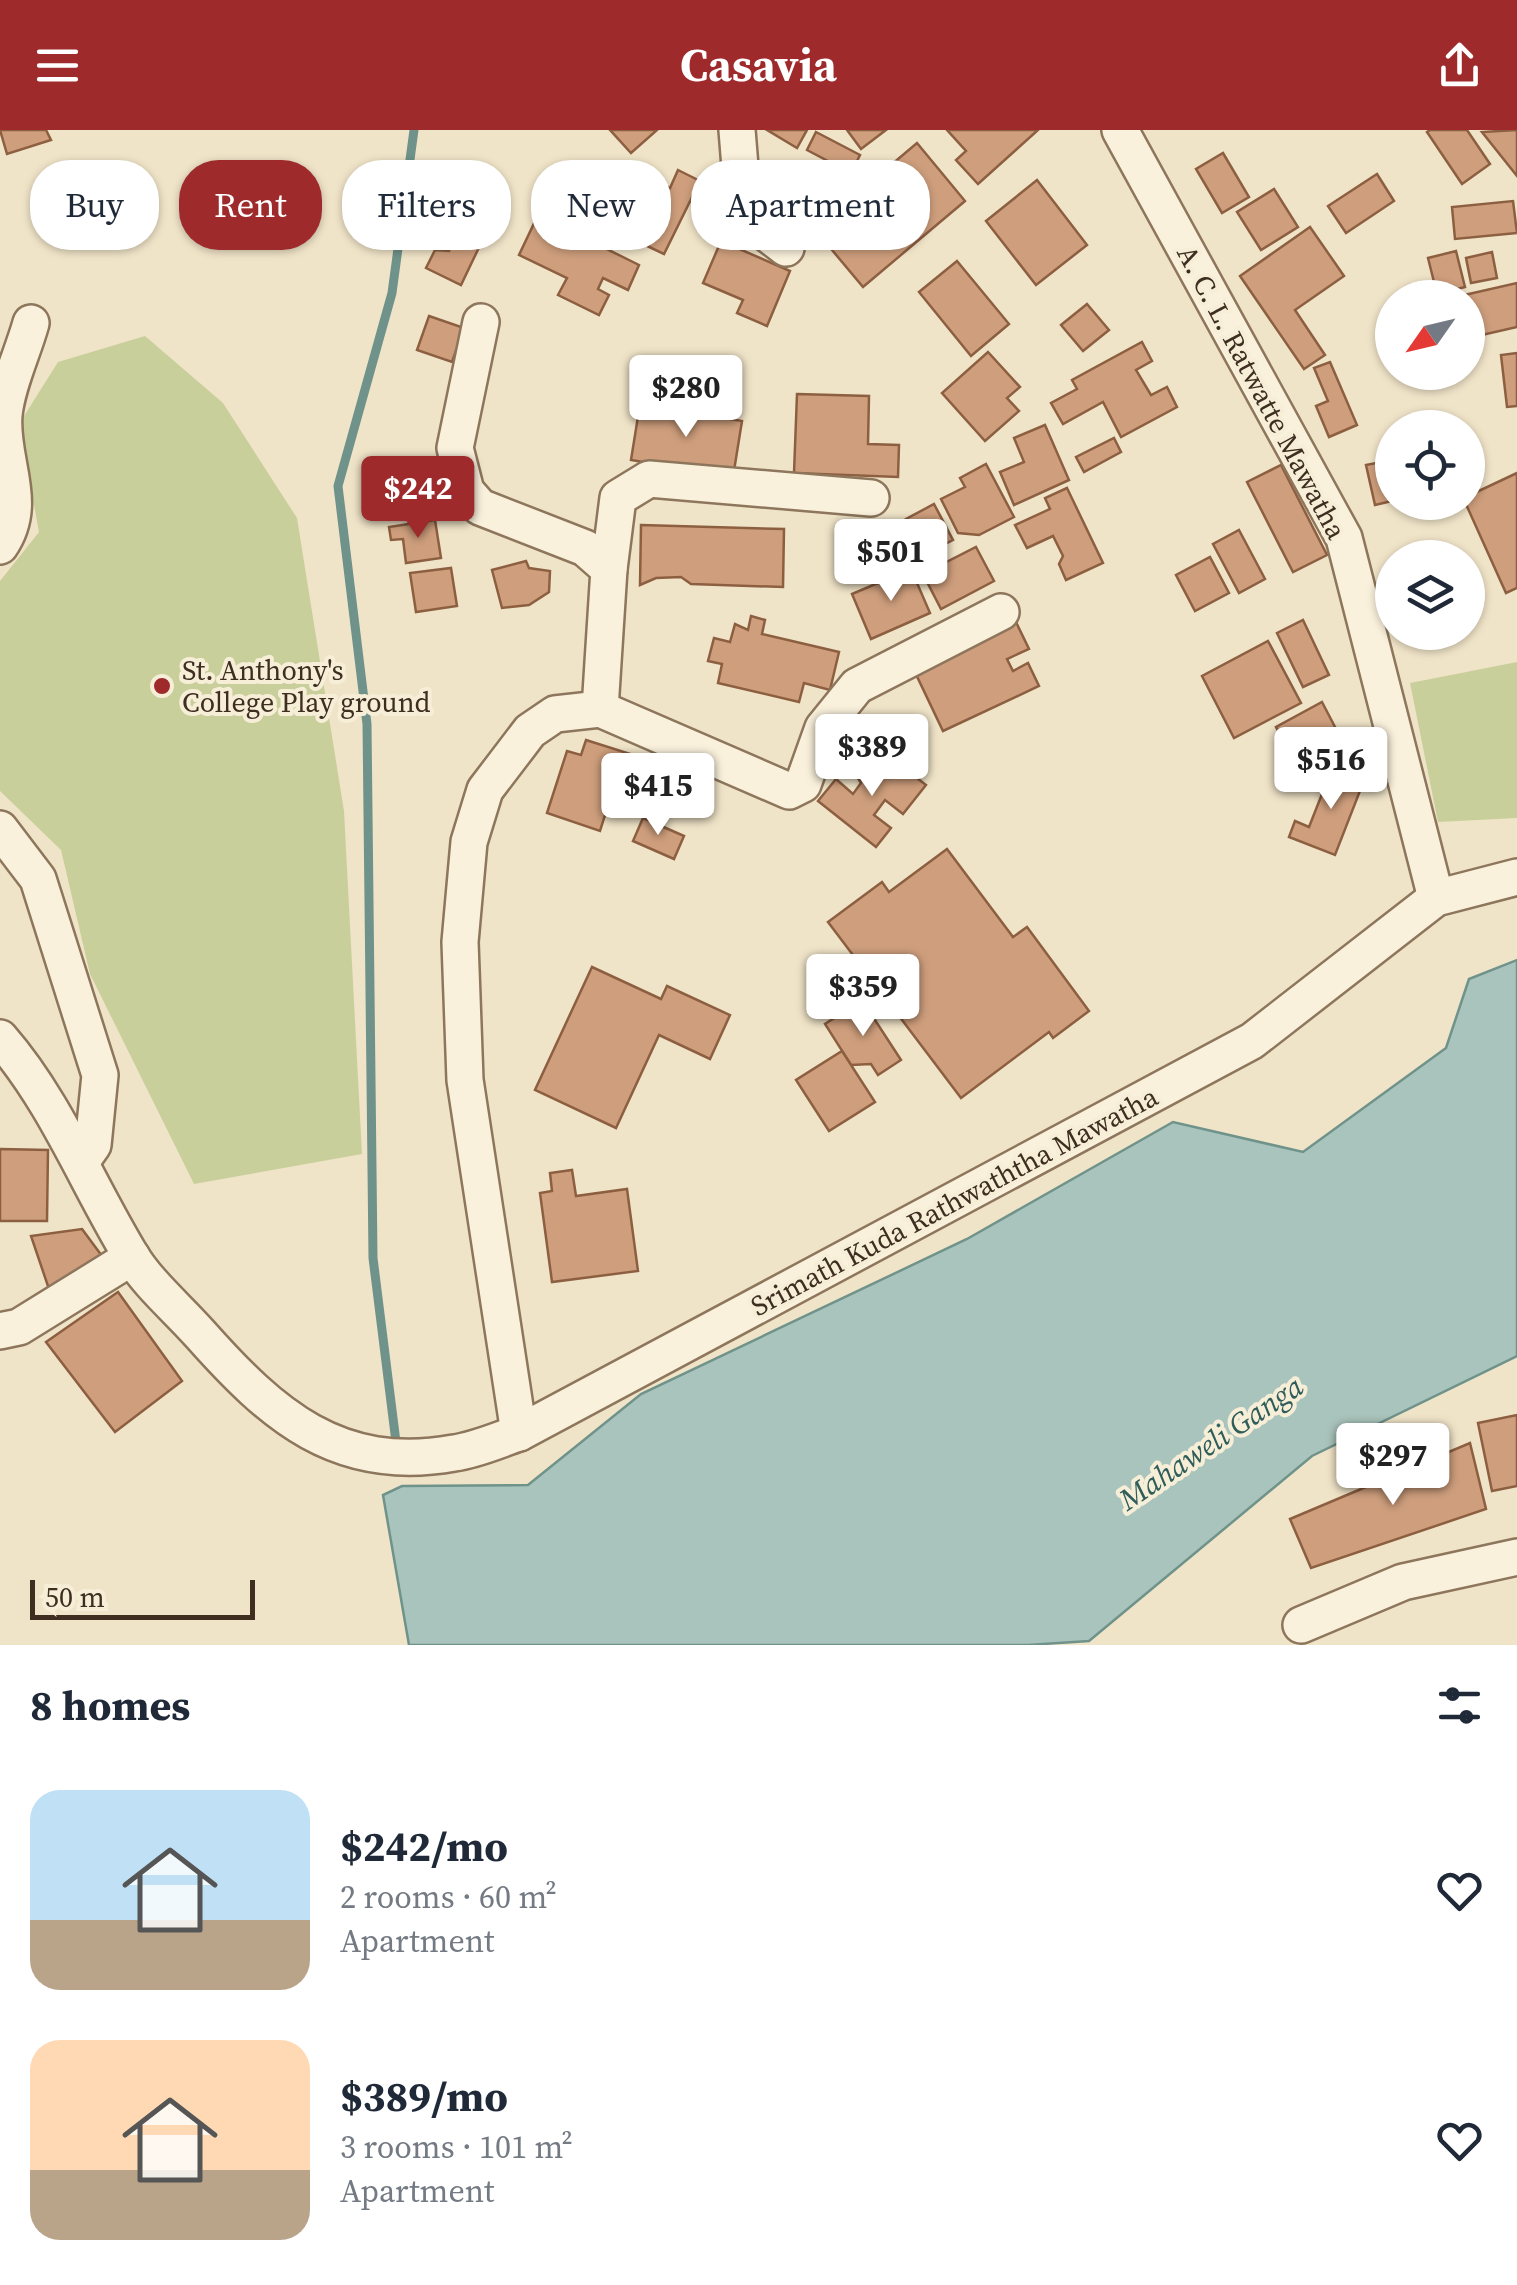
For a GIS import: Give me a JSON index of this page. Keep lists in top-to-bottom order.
{
  "streets": {
    "street": ["A. C. L. Ratwatte Mawatha", "Srimath Kuda Rathwaththa Mawatha"]
  },
  "crossings": [
    ["A. C. L. Ratwatte Mawatha", "Srimath Kuda Rathwaththa Mawatha"]
  ],
  "water": ["Mahaweli Ganga"],
  "places": ["St. Anthony's College Play ground"],
  "scale_bar": "50 m",
  "north": "bottom left",
  "page": {
    "header": "Casavia",
    "chip": [
      "Buy",
      "Rent",
      "Filters",
      "New",
      "Apartment"
    ],
    "price": [
      "$280",
      "$242",
      "$501",
      "$389",
      "$516",
      "$415",
      "$359",
      "$297"
    ],
    "scale": "50 m",
    "heading": "8 homes",
    "list": [
      {
        "name": "$242/mo",
        "note": "2 rooms · 60 m² · Apartment"
      },
      {
        "name": "$389/mo",
        "note": "3 rooms · 101 m² · Apartment"
      }
    ]
  }
}
